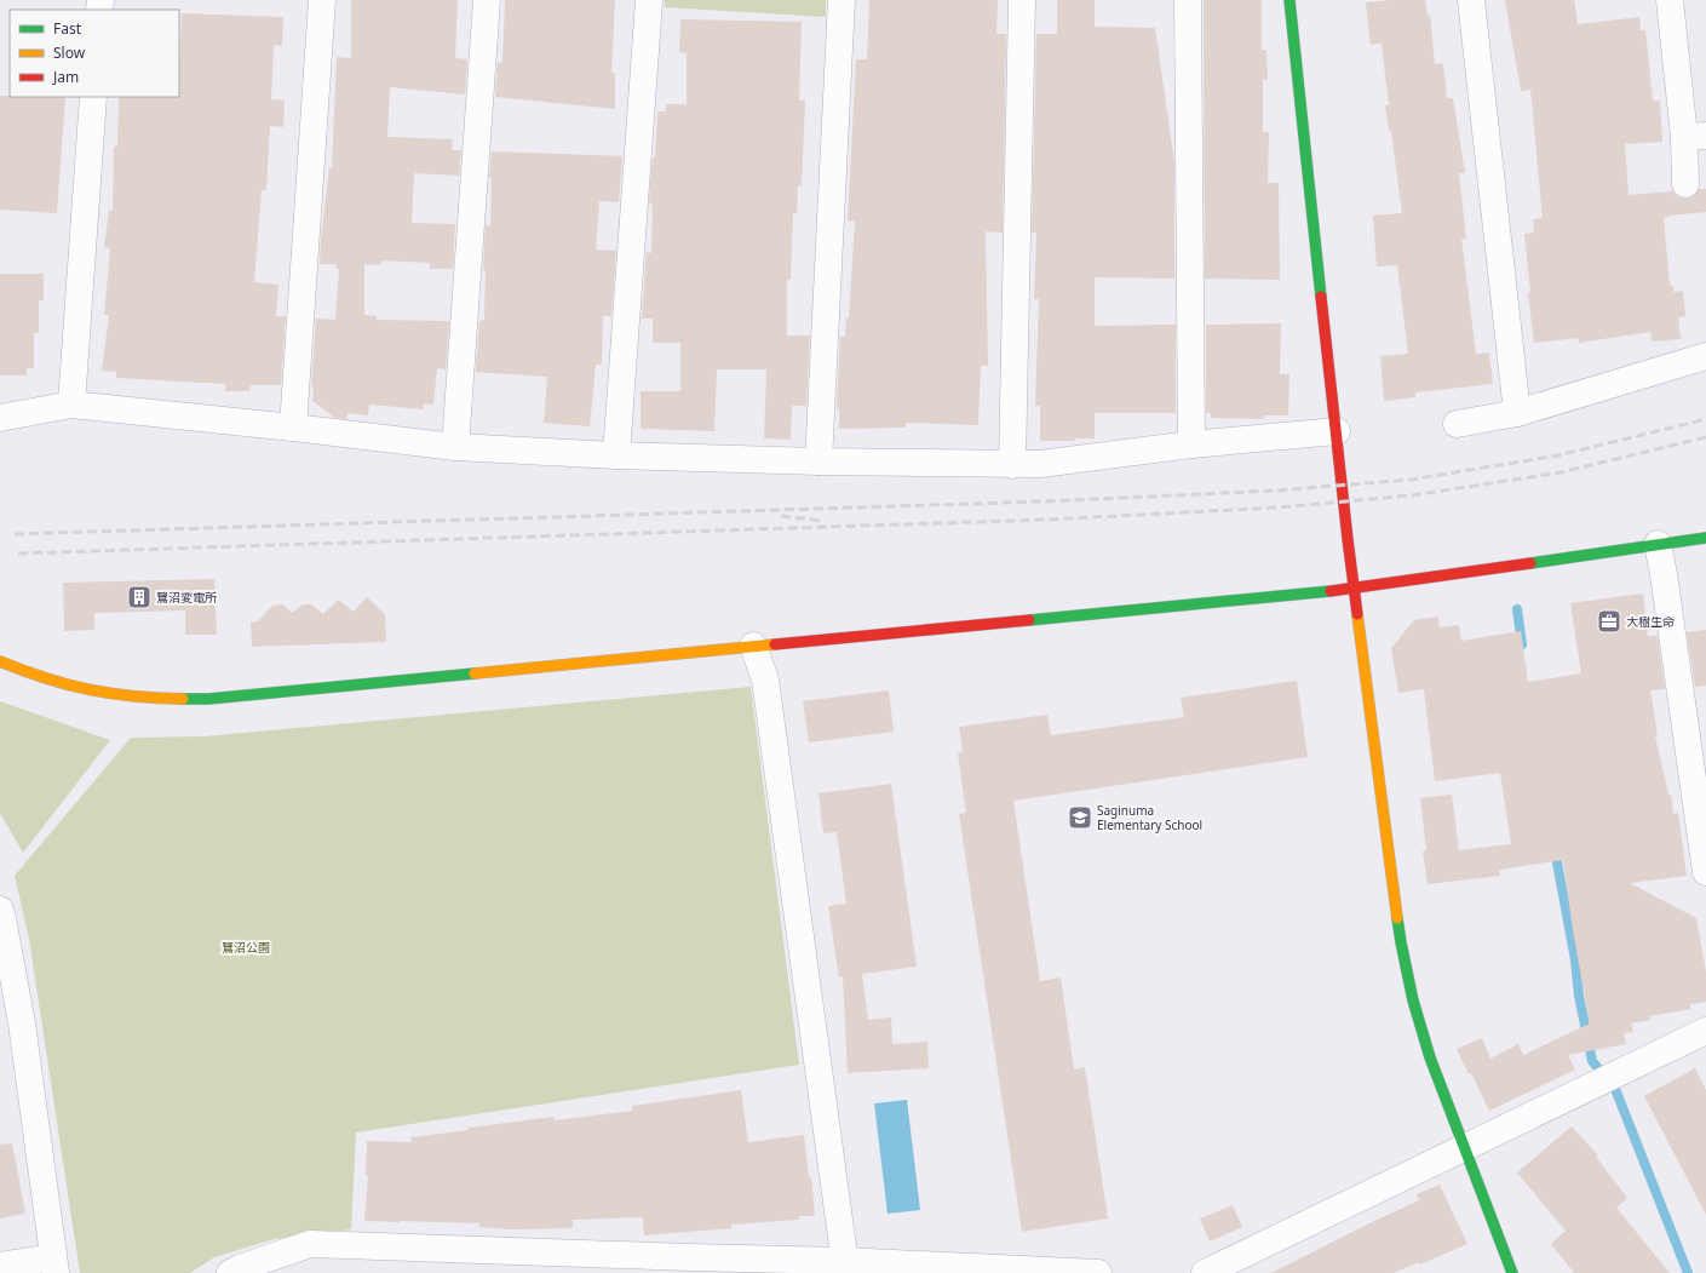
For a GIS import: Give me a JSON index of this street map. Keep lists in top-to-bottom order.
{
  "parks": ["鷺沼公園"],
  "places": {
    "building": ["鷺沼変電所"],
    "office": ["大樹生命"],
    "school or university": ["Saginuma Elementary School"]
  },
  "legend": ["Fast", "Slow", "Jam"]
}
